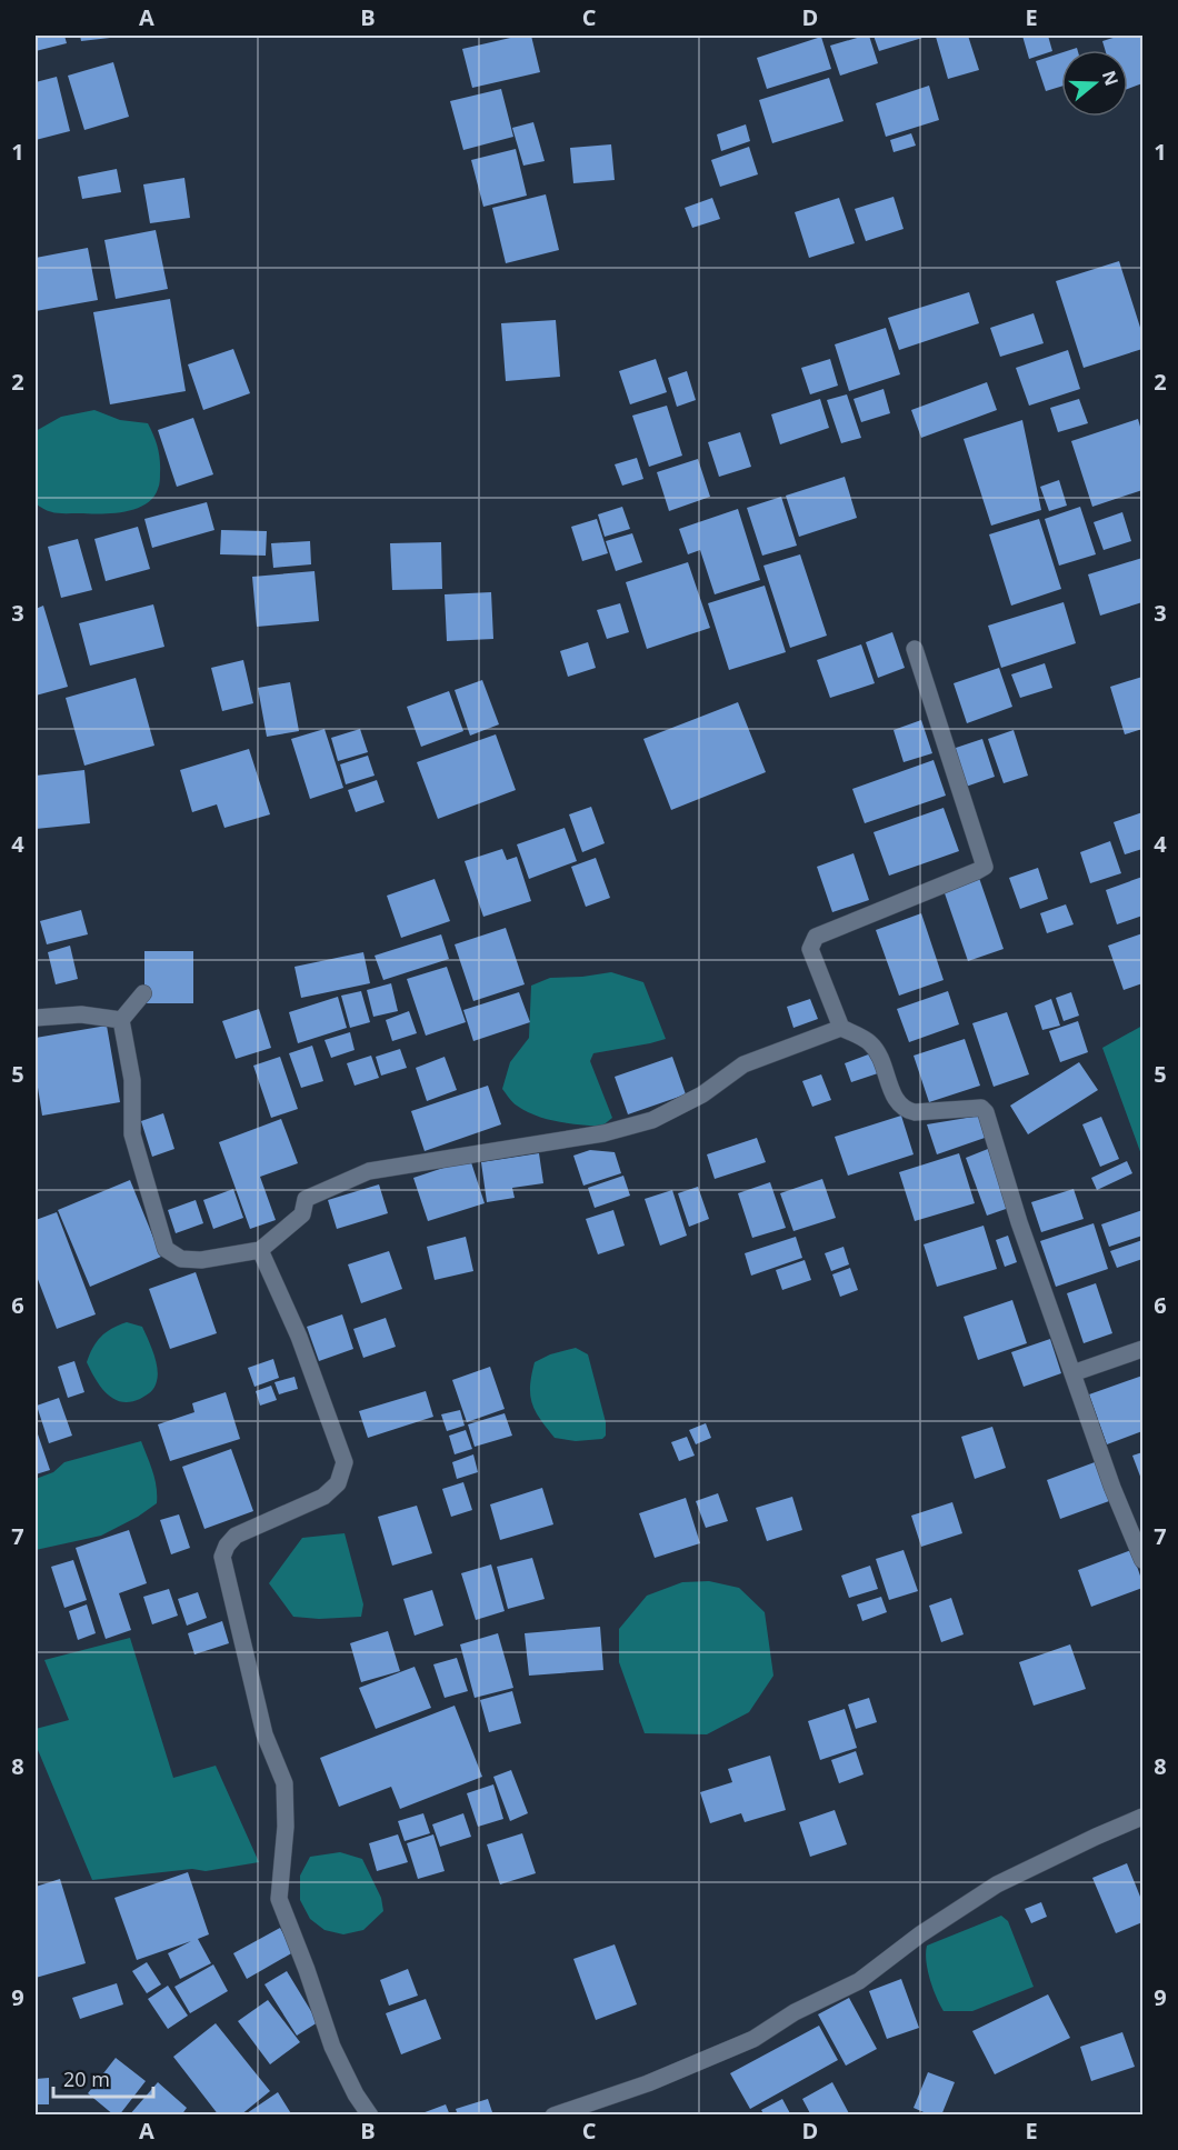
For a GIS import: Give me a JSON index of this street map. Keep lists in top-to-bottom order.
{
  "scale_bar": "20 m",
  "north": "right",
  "grid": {
    "columns": [
      "A",
      "B",
      "C",
      "D",
      "E"
    ],
    "rows": [
      "1",
      "2",
      "3",
      "4",
      "5",
      "6",
      "7",
      "8",
      "9"
    ]
  }
}
